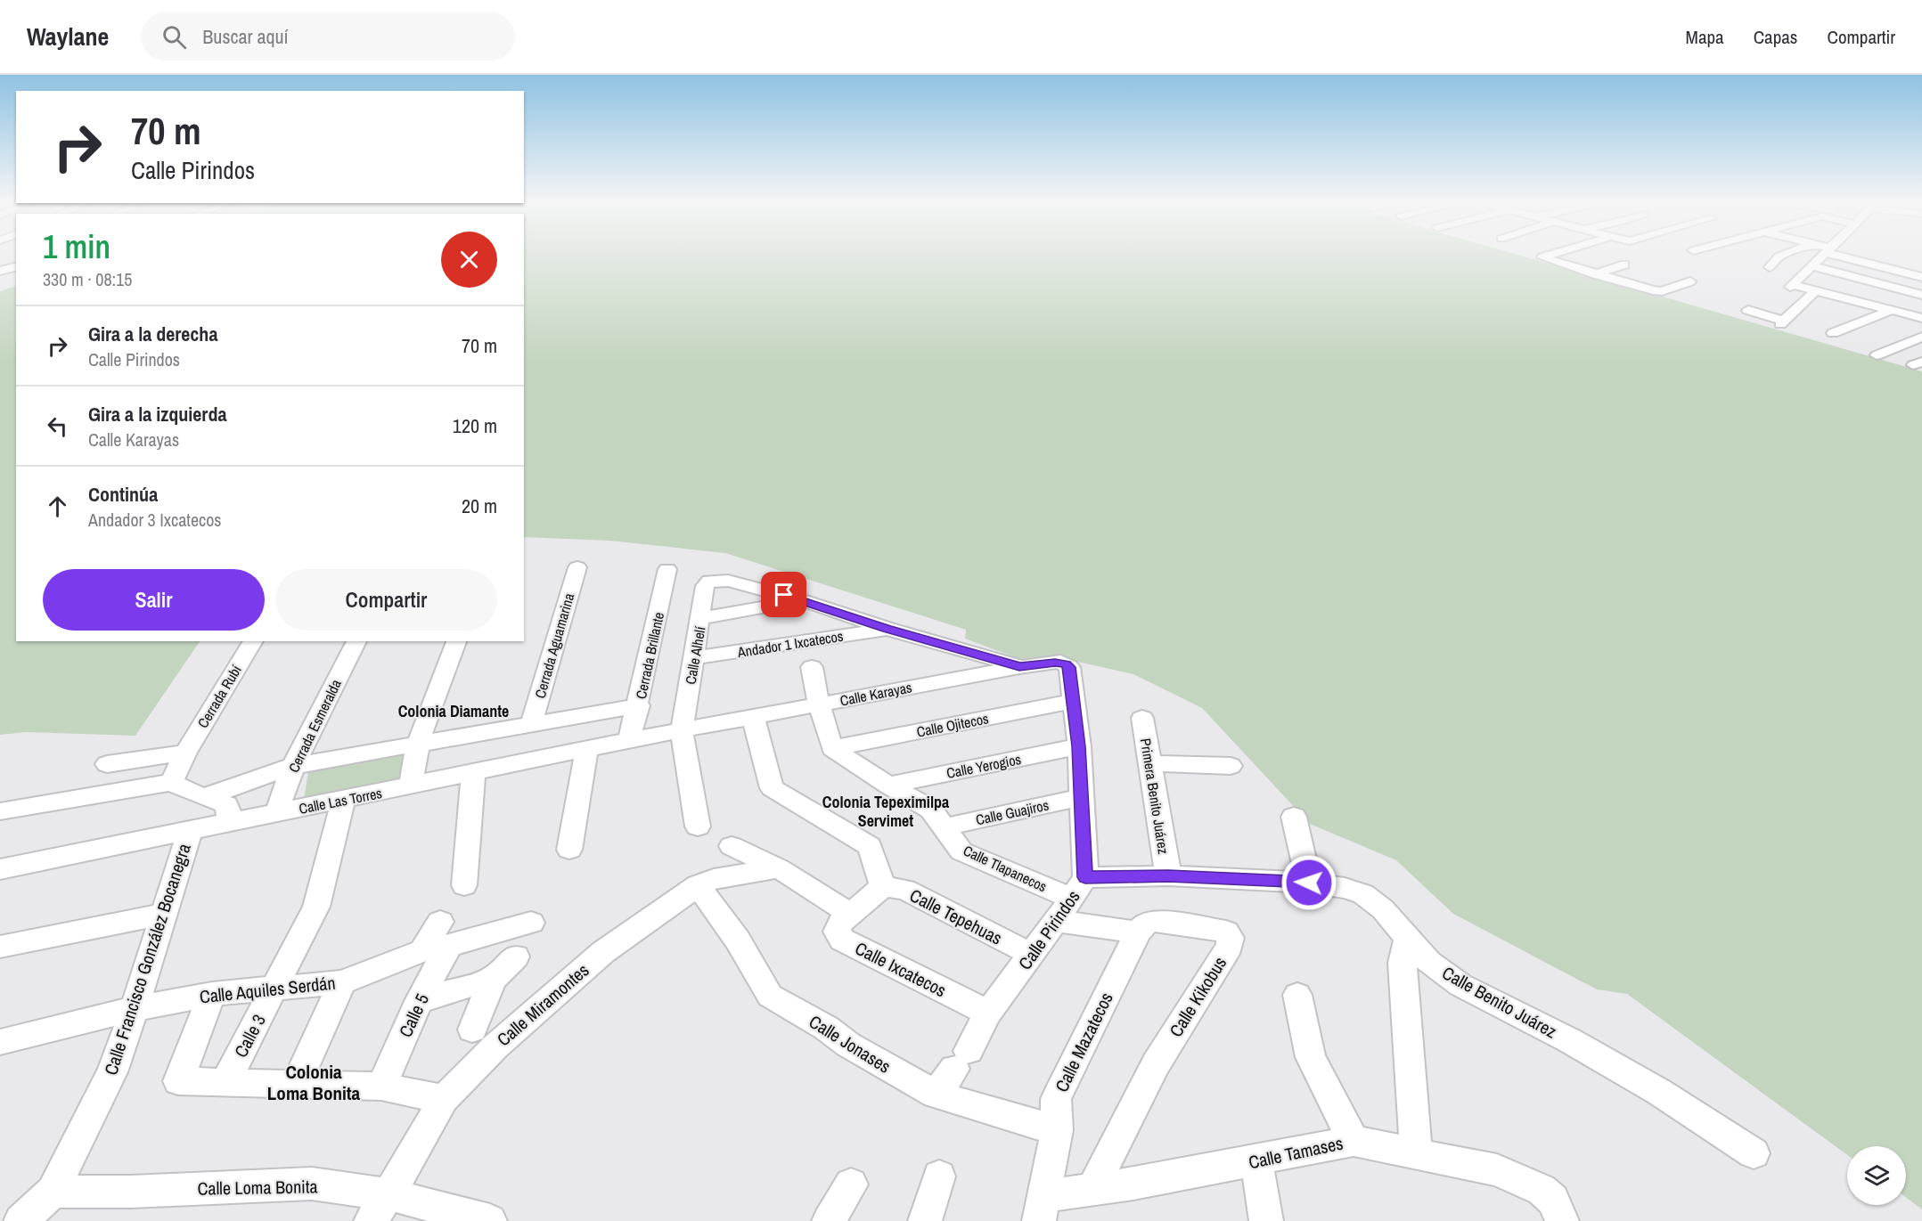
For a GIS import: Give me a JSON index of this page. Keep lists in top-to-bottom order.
{
  "streets": {
    "street": [
      "Andador 1 Ixcatecos",
      "Cerrada Aguamarina",
      "Cerrada Brillante",
      "Calle Alhelí",
      "Calle Karayas",
      "Cerrada Rubí",
      "Calle Ojitecos",
      "Cerrada Esmeralda",
      "Calle Yerogios",
      "Primera Benito Juárez",
      "Calle Las Torres",
      "Calle Guajiros",
      "Calle Tlapanecos",
      "Calle Tepehuas",
      "Calle Pirindos",
      "Calle Francisco González Bocanegra",
      "Calle Ixcatecos",
      "Calle Aquiles Serdán",
      "Calle Kikobus",
      "Calle Benito Juárez",
      "Calle Miramontes",
      "Calle 5",
      "Calle 3",
      "Calle Mazatecos",
      "Calle Jonases",
      "Calle Tamases",
      "Calle Loma Bonita"
    ]
  },
  "crossings": [
    ["Andador 1 Ixcatecos", "Calle Alhelí"],
    ["Cerrada Brillante", "Calle Las Torres"],
    ["Calle Alhelí", "Calle Karayas"],
    ["Calle Alhelí", "Calle Las Torres"],
    ["Calle Karayas", "Calle Las Torres"],
    ["Calle Karayas", "Calle Pirindos"],
    ["Calle Ojitecos", "Calle Tlapanecos"],
    ["Calle Ojitecos", "Calle Pirindos"],
    ["Cerrada Esmeralda", "Calle Las Torres"],
    ["Calle Yerogios", "Calle Tlapanecos"],
    ["Calle Yerogios", "Calle Pirindos"],
    ["Primera Benito Juárez", "Calle Benito Juárez"],
    ["Calle Las Torres", "Calle Francisco González Bocanegra"],
    ["Calle Las Torres", "Calle 3"],
    ["Calle Guajiros", "Calle Tlapanecos"],
    ["Calle Guajiros", "Calle Pirindos"],
    ["Calle Tlapanecos", "Calle Pirindos"],
    ["Calle Tlapanecos", "Calle Benito Juárez"],
    ["Calle Tepehuas", "Calle Pirindos"],
    ["Calle Tepehuas", "Calle Ixcatecos"],
    ["Calle Pirindos", "Calle Ixcatecos"],
    ["Calle Pirindos", "Calle Benito Juárez"],
    ["Calle Pirindos", "Calle Jonases"],
    ["Calle Francisco González Bocanegra", "Calle Aquiles Serdán"],
    ["Calle Francisco González Bocanegra", "Calle Loma Bonita"],
    ["Calle Aquiles Serdán", "Calle 5"],
    ["Calle Aquiles Serdán", "Calle 3"],
    ["Calle Kikobus", "Calle Mazatecos"],
    ["Calle Kikobus", "Calle Tamases"],
    ["Calle Miramontes", "Calle Jonases"],
    ["Calle Miramontes", "Calle Loma Bonita"],
    ["Calle Mazatecos", "Calle Jonases"],
    ["Calle Mazatecos", "Calle Tamases"]
  ],
  "districts": ["Colonia Diamante", "Colonia Tepeximilpa Servimet", "Colonia Loma Bonita"],
  "page": {
    "header": "Waylane",
    "search": "Buscar aquí",
    "nav": ["Mapa", "Capas", "Compartir"],
    "turn": ["70 m", "Calle Pirindos"],
    "heading": ["1 min", "330 m · 08:15"],
    "list": [
      {
        "name": "Gira a la derecha",
        "note": "Calle Pirindos",
        "value": "70 m"
      },
      {
        "name": "Gira a la izquierda",
        "note": "Calle Karayas",
        "value": "120 m"
      },
      {
        "name": "Continúa",
        "note": "Andador 3 Ixcatecos",
        "value": "20 m"
      }
    ],
    "buttons": ["Salir", "Compartir"]
  }
}
